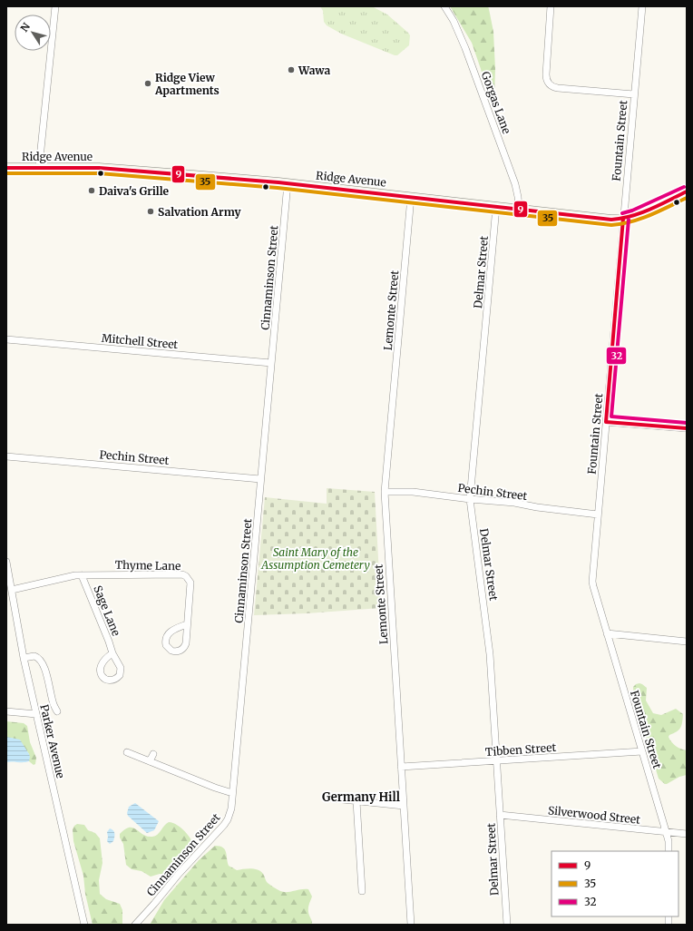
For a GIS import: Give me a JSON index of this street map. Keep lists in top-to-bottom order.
{
  "streets": {
    "main road": ["Ridge Avenue"],
    "street": [
      "Gorgas Lane",
      "Fountain Street",
      "Delmar Street",
      "Cinnaminson Street",
      "Lemonte Street",
      "Mitchell Street",
      "Pechin Street",
      "Thyme Lane",
      "Sage Lane",
      "Parker Avenue",
      "Tibben Street",
      "Silverwood Street"
    ]
  },
  "crossings": [
    ["Gorgas Lane", "Ridge Avenue"],
    ["Fountain Street", "Ridge Avenue"],
    ["Fountain Street", "Pechin Street"],
    ["Fountain Street", "Tibben Street"],
    ["Fountain Street", "Silverwood Street"],
    ["Ridge Avenue", "Delmar Street"],
    ["Ridge Avenue", "Cinnaminson Street"],
    ["Ridge Avenue", "Lemonte Street"],
    ["Delmar Street", "Pechin Street"],
    ["Delmar Street", "Tibben Street"],
    ["Delmar Street", "Silverwood Street"],
    ["Cinnaminson Street", "Mitchell Street"],
    ["Cinnaminson Street", "Pechin Street"],
    ["Lemonte Street", "Pechin Street"],
    ["Lemonte Street", "Tibben Street"],
    ["Thyme Lane", "Sage Lane"],
    ["Thyme Lane", "Parker Avenue"]
  ],
  "districts": ["Germany Hill"],
  "parks": ["Saint Mary of the Assumption Cemetery"],
  "places": [
    "Wawa",
    "Ridge View Apartments",
    "Daiva's Grille",
    "Salvation Army"
  ],
  "lines": ["transit line 9", "transit line 35", "transit line 32"],
  "legend": ["9", "35", "32"],
  "north": "top left"
}
